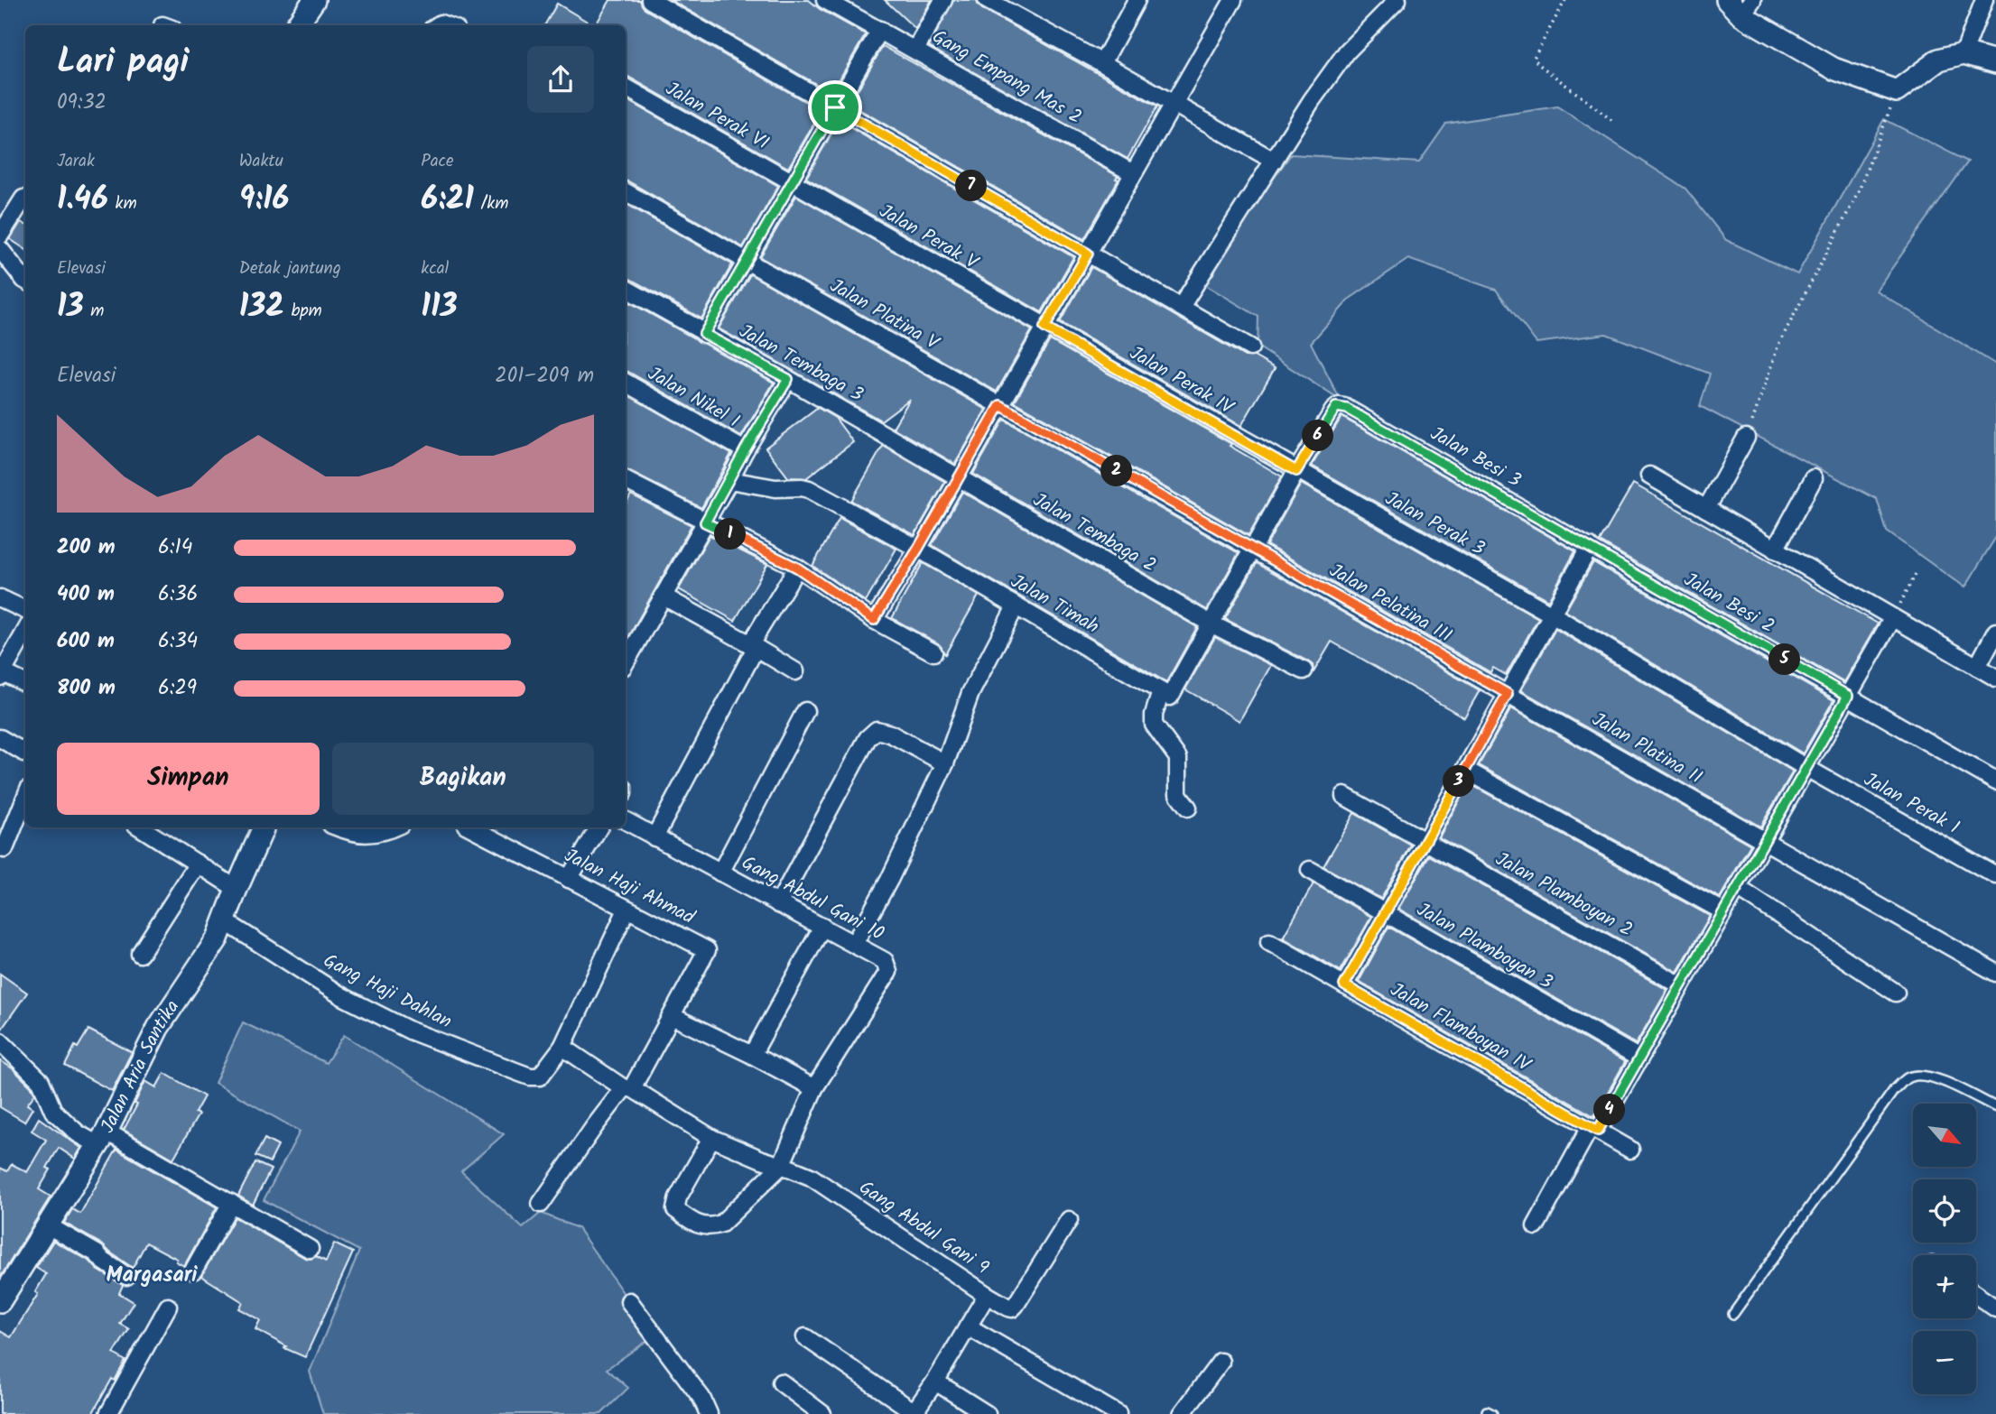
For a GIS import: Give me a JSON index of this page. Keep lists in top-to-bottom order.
{
  "streets": {
    "street": [
      "Gang Empang Mas 2",
      "Jalan Perak VI",
      "Jalan Perak V",
      "Jalan Platina V",
      "Jalan Tembaga 3",
      "Jalan Perak IV",
      "Jalan Nikel I",
      "Jalan Besi 3",
      "Jalan Perak 3",
      "Jalan Tembaga 2",
      "Jalan Pelatina III",
      "Jalan Besi 2",
      "Jalan Timah",
      "Jalan Platina II",
      "Jalan Perak 1",
      "Jalan Haji Ahmad",
      "Jalan Plamboyan 2",
      "Gang Abdul Gani 10",
      "Jalan Plamboyan 3",
      "Gang Haji Dahlan",
      "Jalan Flamboyan IV",
      "Jalan Aria Santika",
      "Gang Abdul Gani 9"
    ]
  },
  "crossings": [
    ["Jalan Perak VI", "Jalan Perak V"],
    ["Jalan Perak V", "Jalan Perak IV"],
    ["Jalan Platina V", "Jalan Pelatina III"],
    ["Jalan Tembaga 3", "Jalan Tembaga 2"],
    ["Jalan Perak IV", "Jalan Besi 3"],
    ["Jalan Perak IV", "Jalan Perak 3"],
    ["Jalan Besi 3", "Jalan Perak 3"],
    ["Jalan Besi 3", "Jalan Besi 2"],
    ["Jalan Perak 3", "Jalan Perak 1"],
    ["Jalan Pelatina III", "Jalan Platina II"],
    ["Gang Haji Dahlan", "Jalan Aria Santika"],
    ["Gang Haji Dahlan", "Gang Abdul Gani 9"]
  ],
  "districts": ["Margasari"],
  "north": "bottom right",
  "page": {
    "heading": ["Lari pagi", "09:32"],
    "stats": [
      ["Jarak", "1.46 km"],
      ["Waktu", "9:16"],
      ["Pace", "6:21 /km"],
      ["Elevasi", "13 m"],
      ["Detak jantung", "132 bpm"],
      ["kcal", "113"]
    ],
    "pins": [
      "7",
      "6",
      "2",
      "1",
      "5",
      "3",
      "4"
    ],
    "chart": ["Elevasi", "201–209 m"],
    "list": [
      {
        "name": "200 m",
        "note": "6:14"
      },
      {
        "name": "400 m",
        "note": "6:36"
      },
      {
        "name": "600 m",
        "note": "6:34"
      },
      {
        "name": "800 m",
        "note": "6:29"
      }
    ],
    "buttons": ["Simpan", "Bagikan"],
    "map_buttons": ["+", "−"]
  }
}
